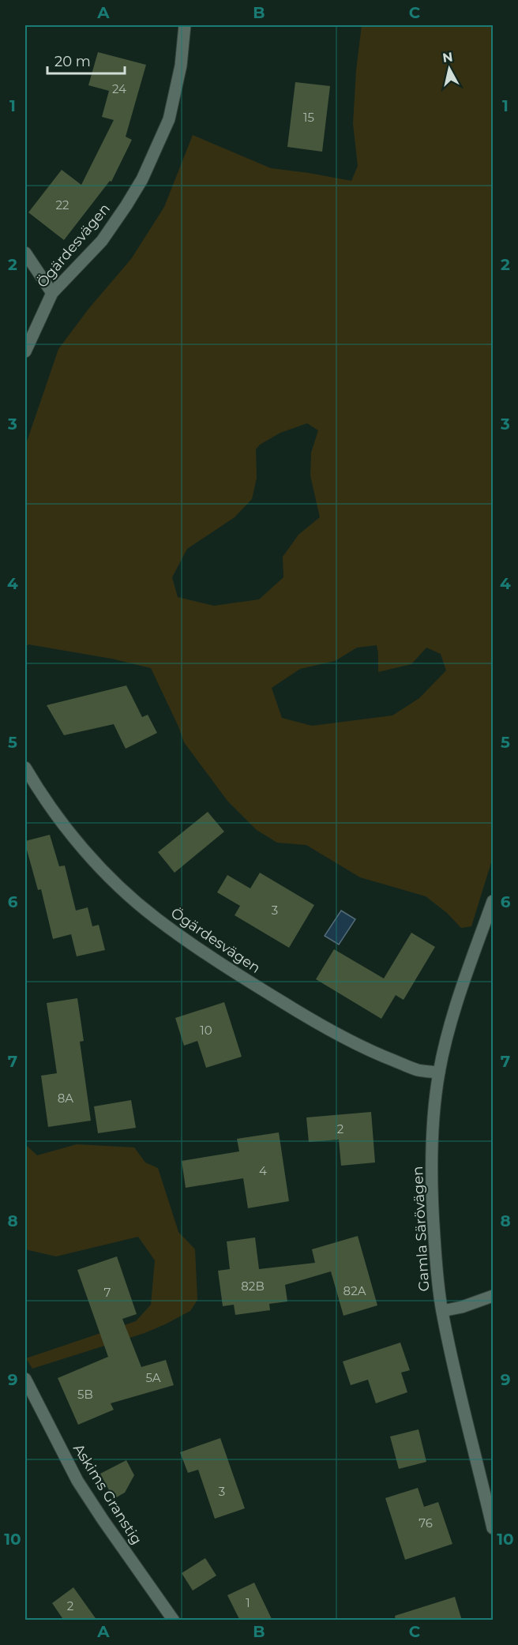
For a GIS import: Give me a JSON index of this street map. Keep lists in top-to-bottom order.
{
  "streets": {
    "street": ["Ögärdesvägen", "Gamla Särövägen", "Askims Granstig"]
  },
  "crossings": [
    ["Ögärdesvägen", "Gamla Särövägen"]
  ],
  "house_numbers": [
    "24",
    "15",
    "22",
    "3",
    "10",
    "8A",
    "2",
    "4",
    "82B",
    "82A",
    "7",
    "5A",
    "5B",
    "3",
    "76",
    "1",
    "2"
  ],
  "scale_bar": "20 m",
  "north": "top",
  "grid": {
    "columns": ["A", "B", "C"],
    "rows": [
      "1",
      "2",
      "3",
      "4",
      "5",
      "6",
      "7",
      "8",
      "9",
      "10"
    ]
  }
}
